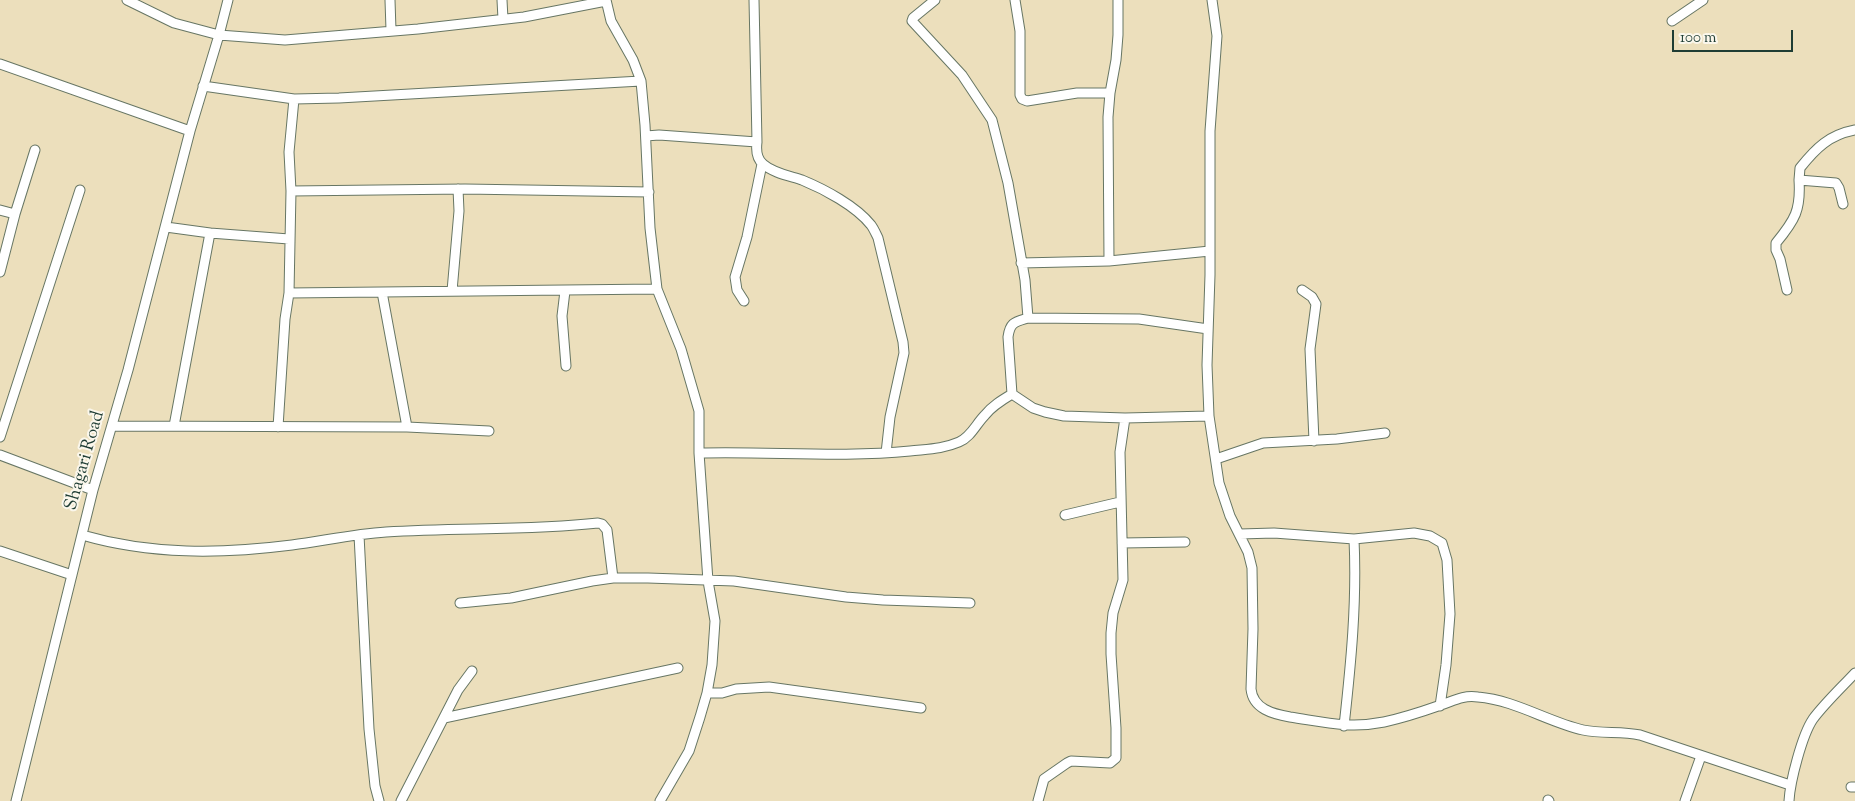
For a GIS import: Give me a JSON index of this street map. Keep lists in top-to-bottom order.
{
  "streets": {
    "street": ["Shagari Road"]
  },
  "scale_bar": "100 m"
}
